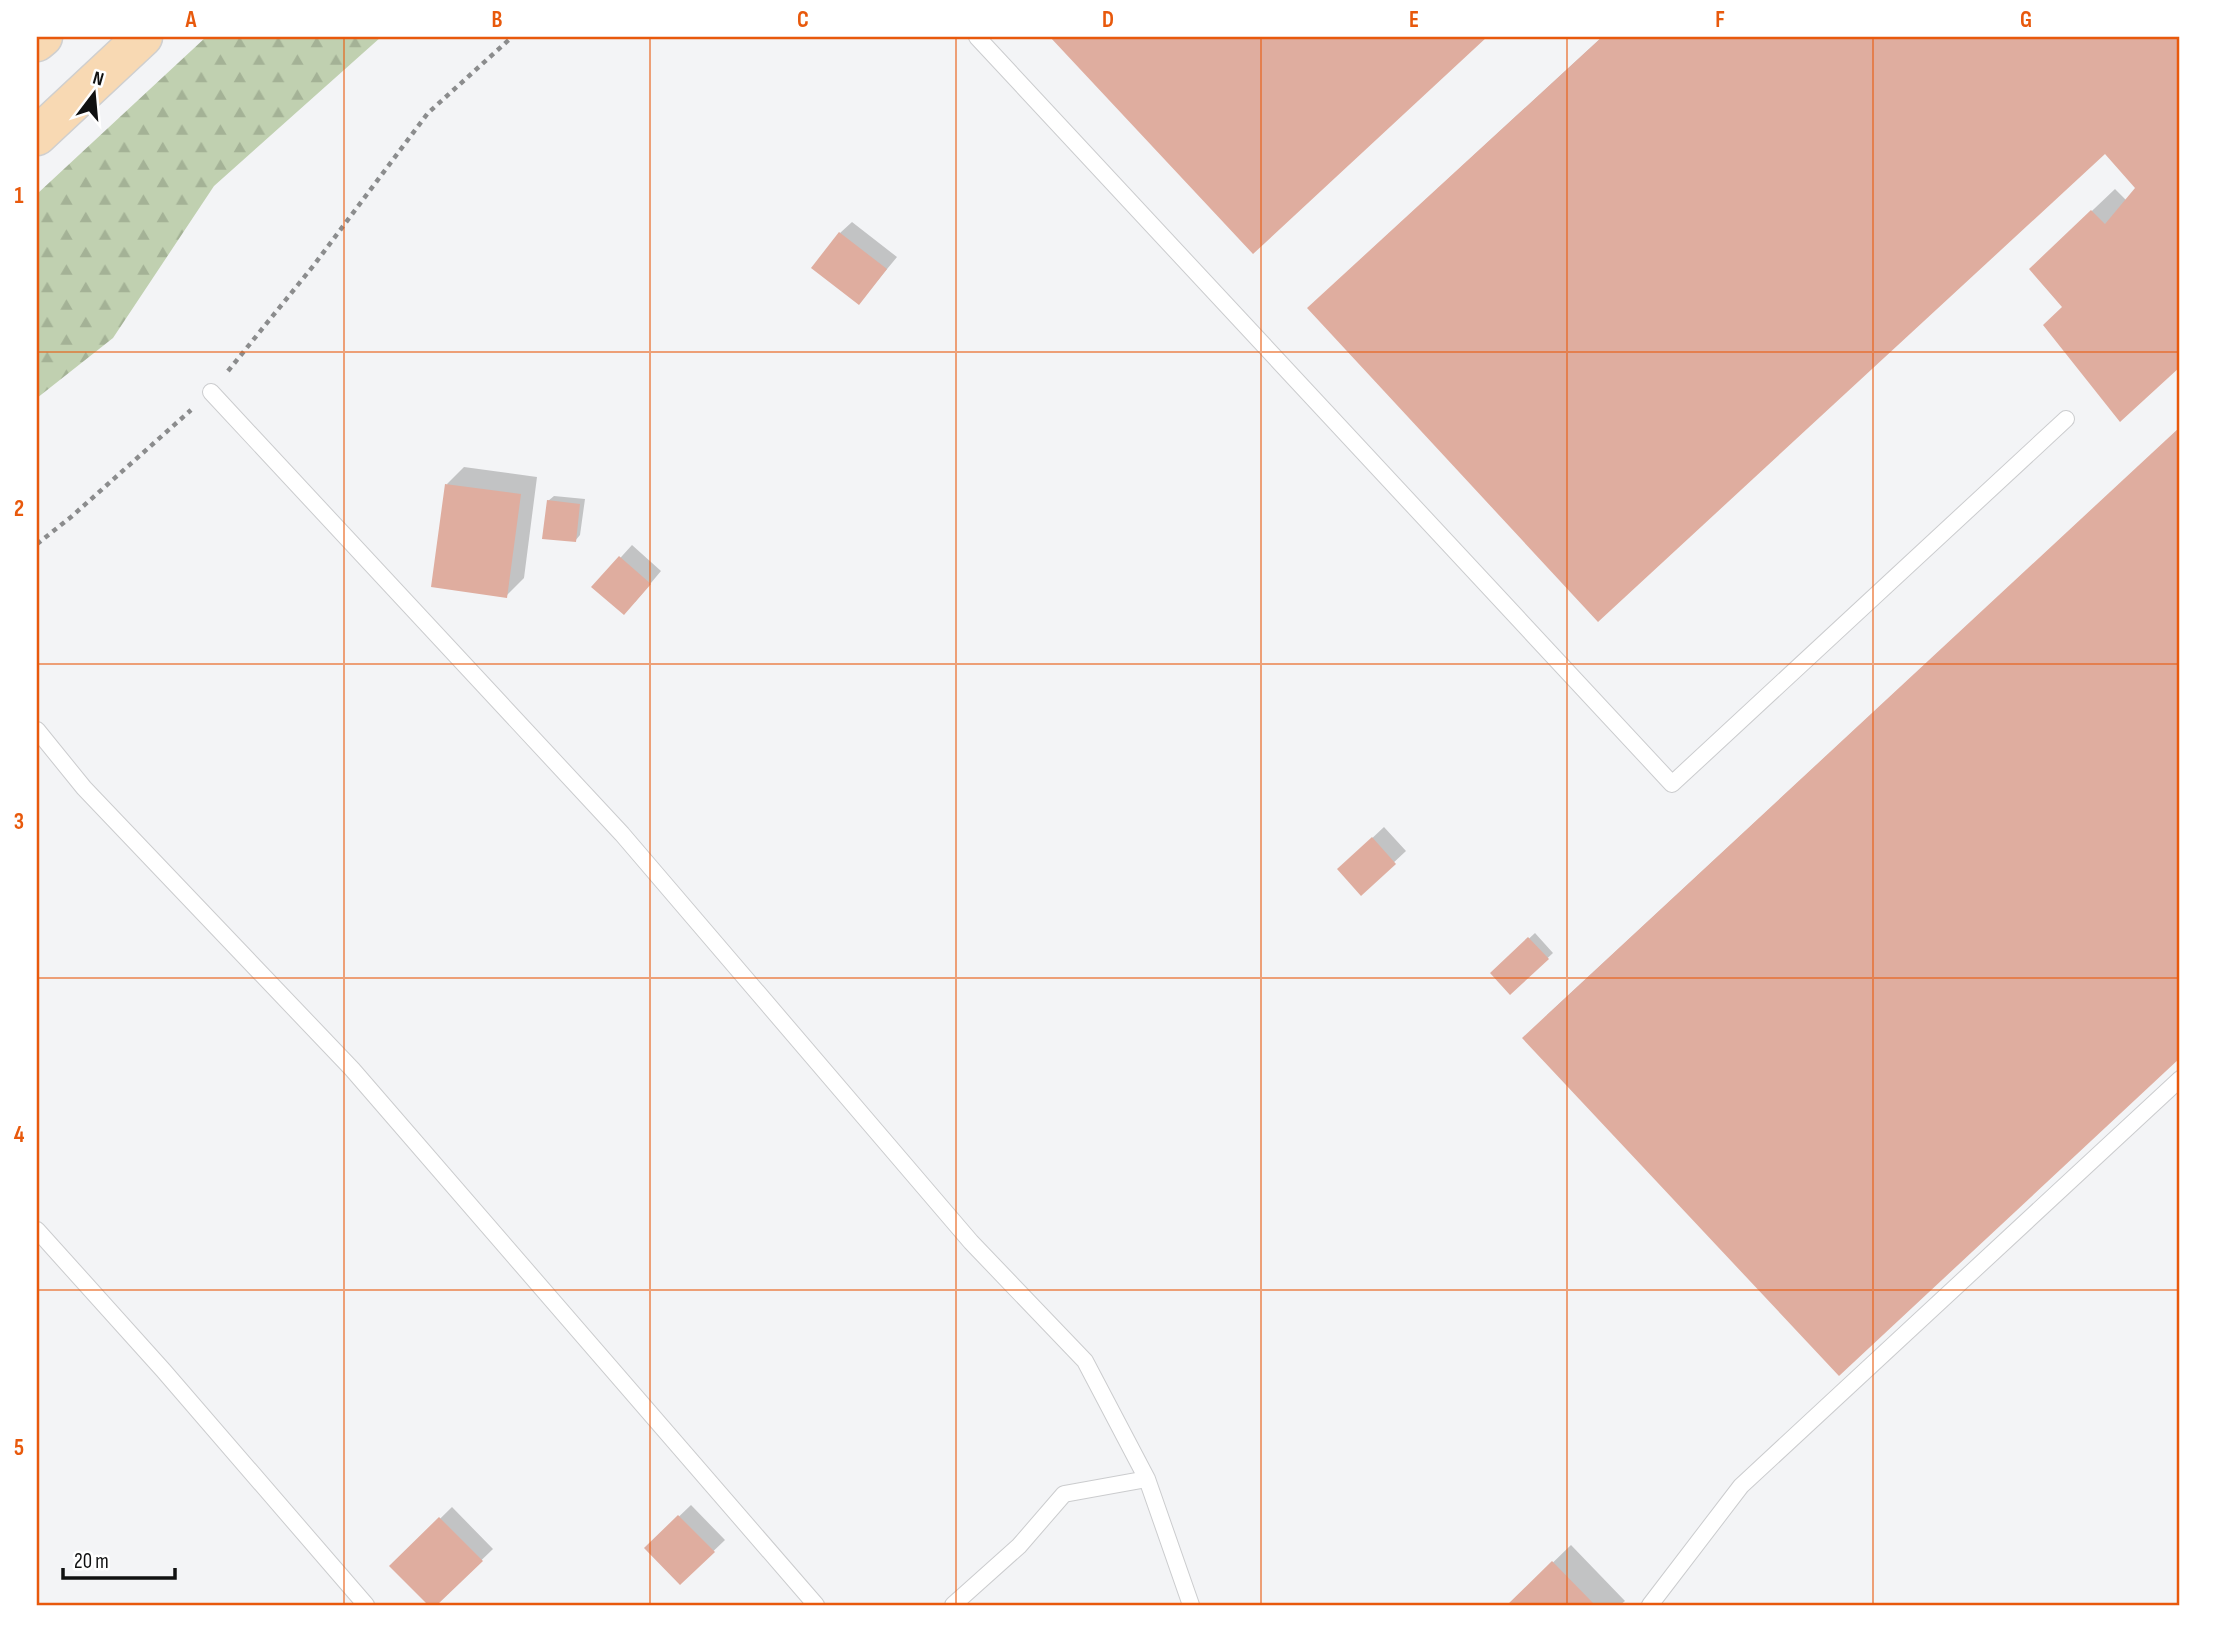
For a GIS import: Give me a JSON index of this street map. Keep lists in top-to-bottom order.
{
  "scale_bar": "20 m",
  "north": "top",
  "grid": {
    "columns": [
      "A",
      "B",
      "C",
      "D",
      "E",
      "F",
      "G"
    ],
    "rows": [
      "1",
      "2",
      "3",
      "4",
      "5"
    ]
  }
}
